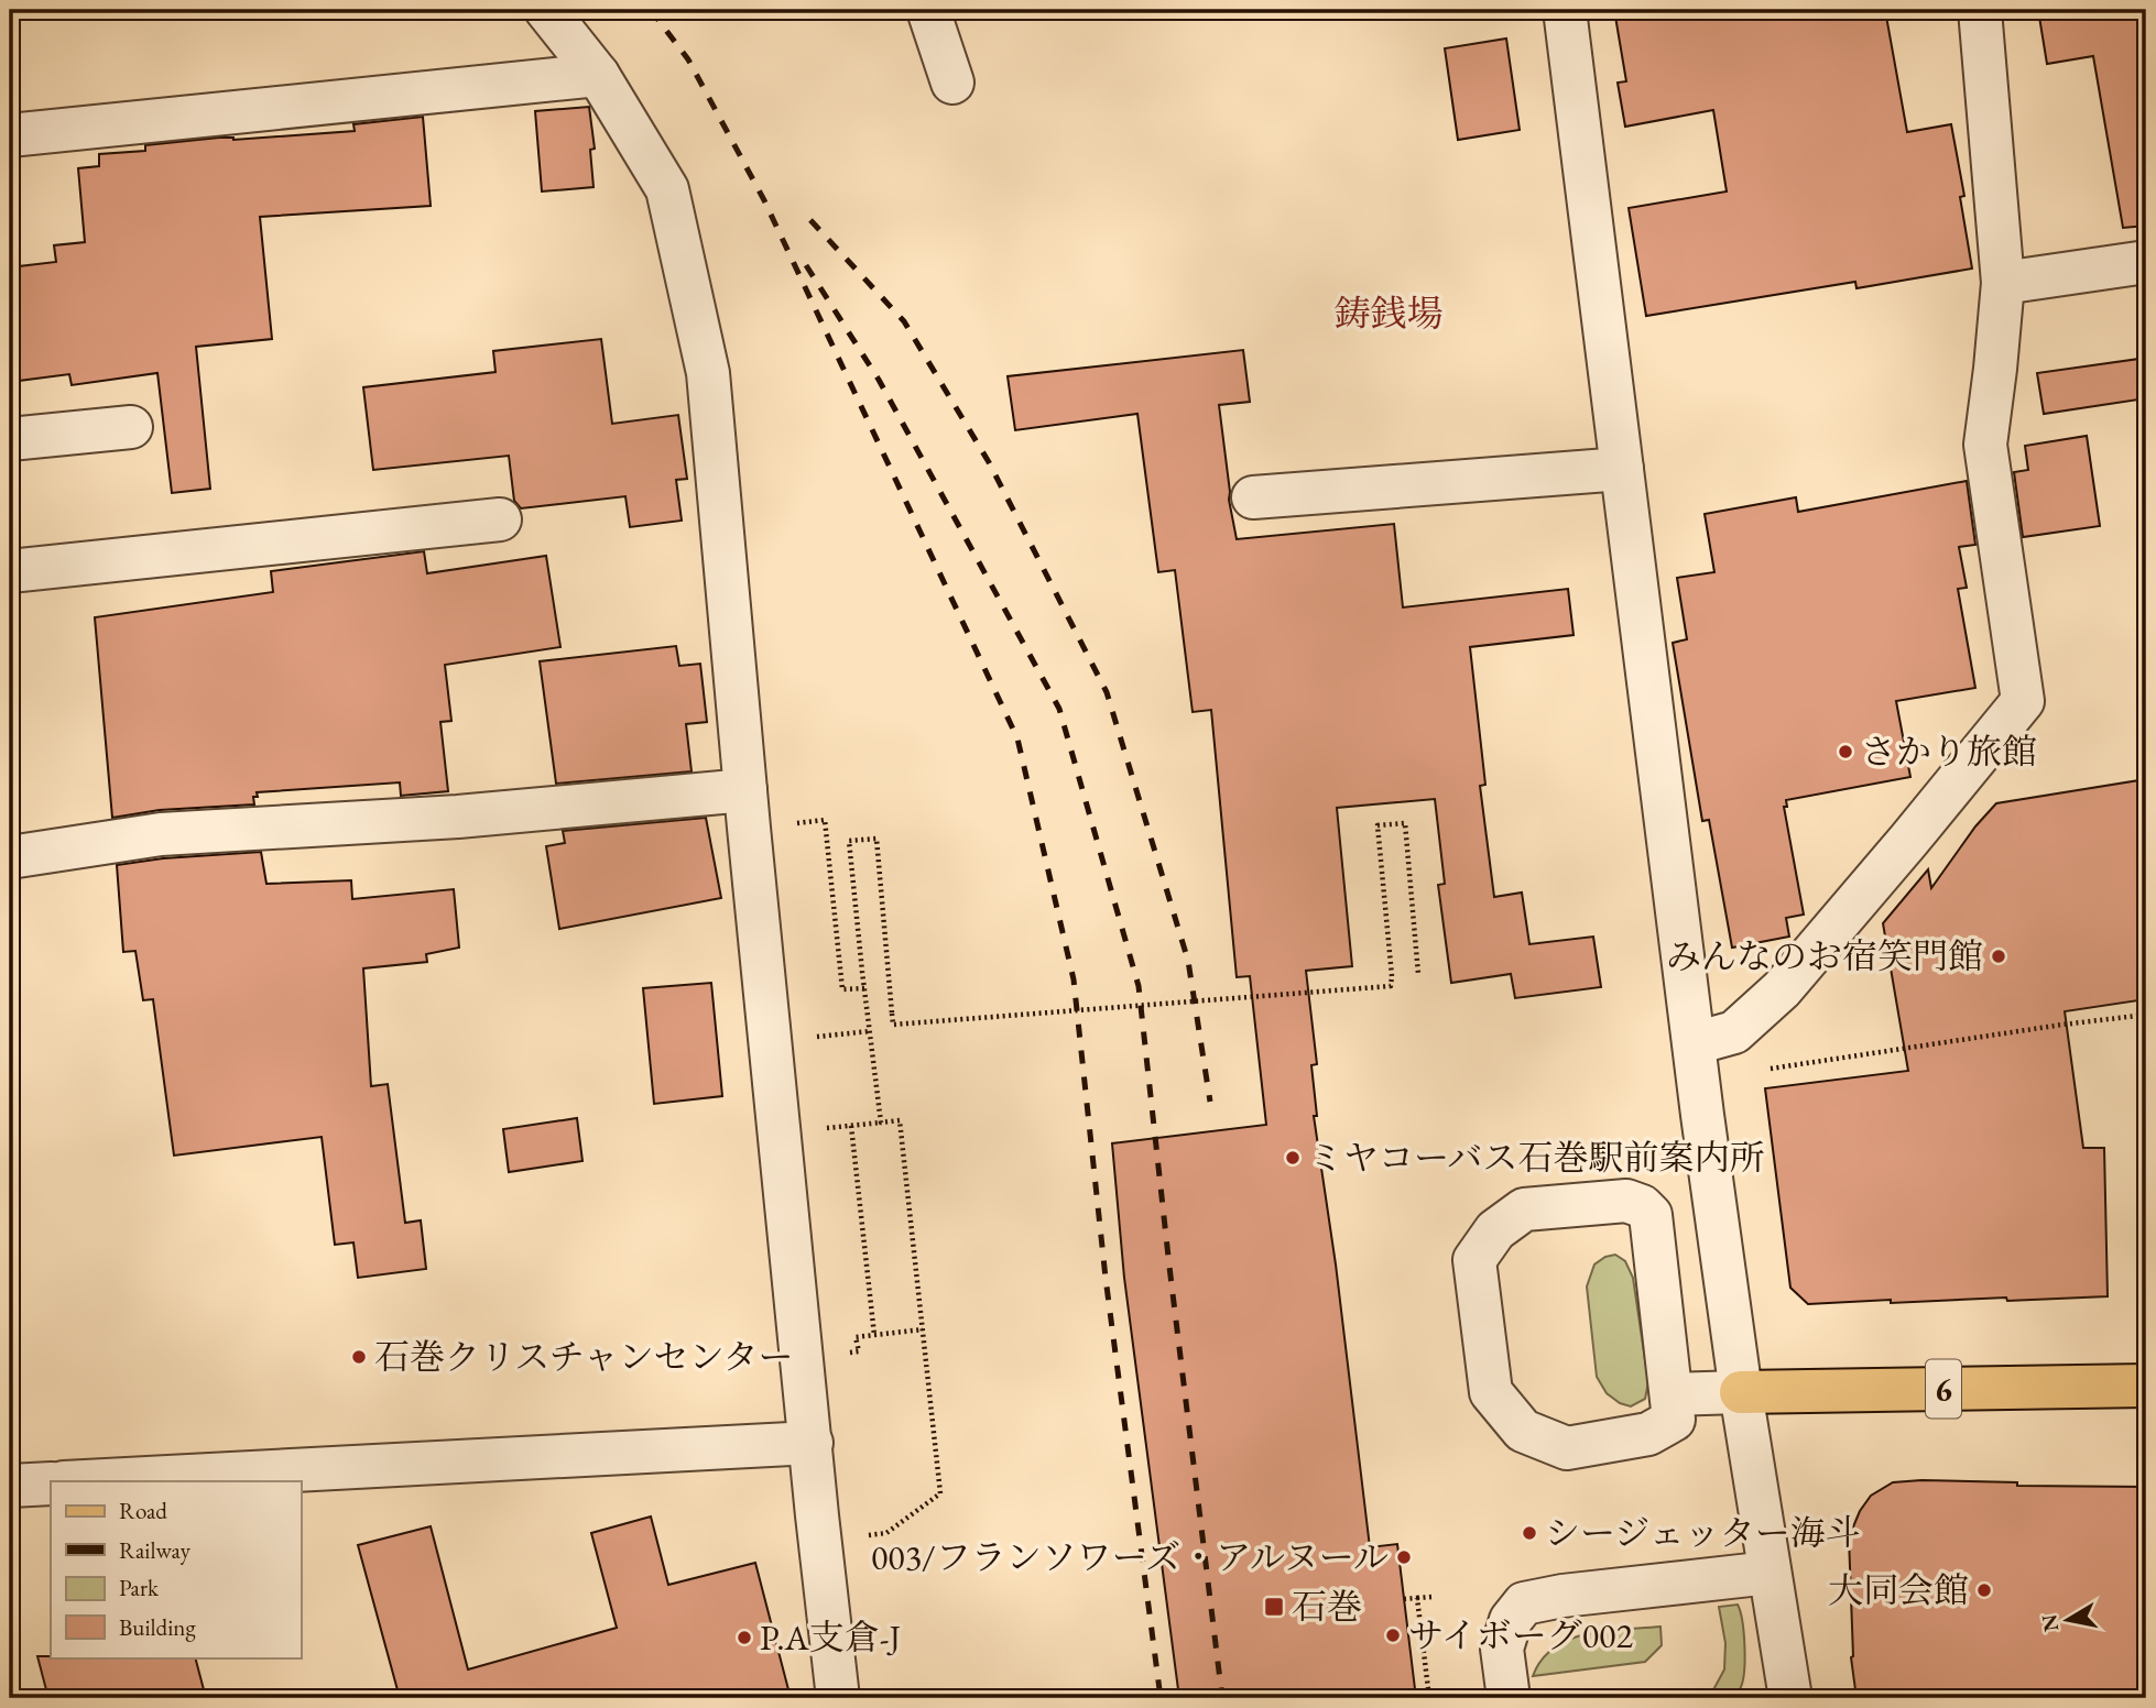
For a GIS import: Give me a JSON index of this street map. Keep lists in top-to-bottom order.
{
  "streets": {
    "main road": ["6"]
  },
  "districts": ["鋳銭場"],
  "places": {
    "other": [
      "さかり旅館",
      "みんなのお宿笑門館",
      "ミヤコーバス石巻駅前案内所",
      "石巻クリスチャンセンター",
      "シージェッター海斗",
      "003/フランソワーズ・アルヌール",
      "大同会館",
      "サイボーグ002",
      "P.A支倉-J"
    ],
    "transit": ["石巻"]
  },
  "legend": [
    "Road",
    "Railway",
    "Park",
    "Building"
  ],
  "north": "left"
}
